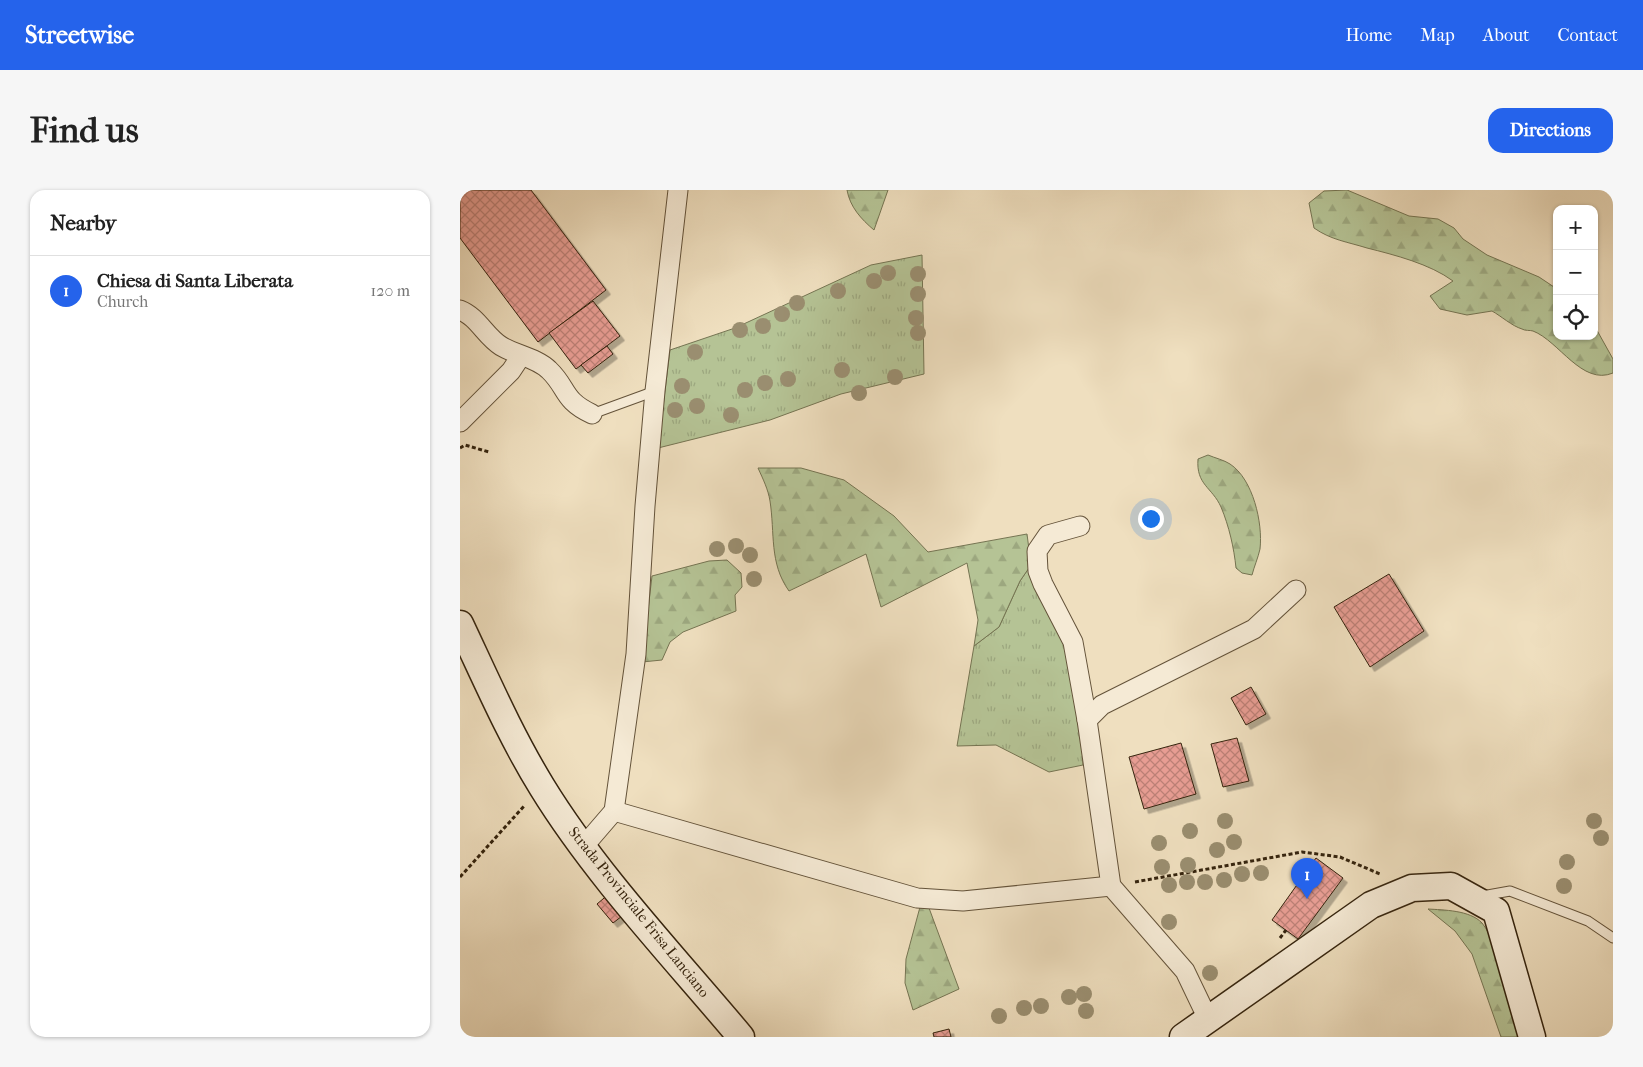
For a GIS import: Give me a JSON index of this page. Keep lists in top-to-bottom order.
{
  "streets": {
    "street": ["Strada Provinciale Frisa Lanciano"]
  },
  "page": {
    "header": "Streetwise",
    "nav": [
      "Home",
      "Map",
      "About",
      "Contact"
    ],
    "buttons": "Directions",
    "title": "Find us",
    "heading": "Nearby",
    "map_buttons": ["+", "−"],
    "list": [
      {
        "mark": "1",
        "name": "Chiesa di Santa Liberata",
        "note": "Church",
        "value": "120 m"
      }
    ],
    "pins": "1"
  }
}
